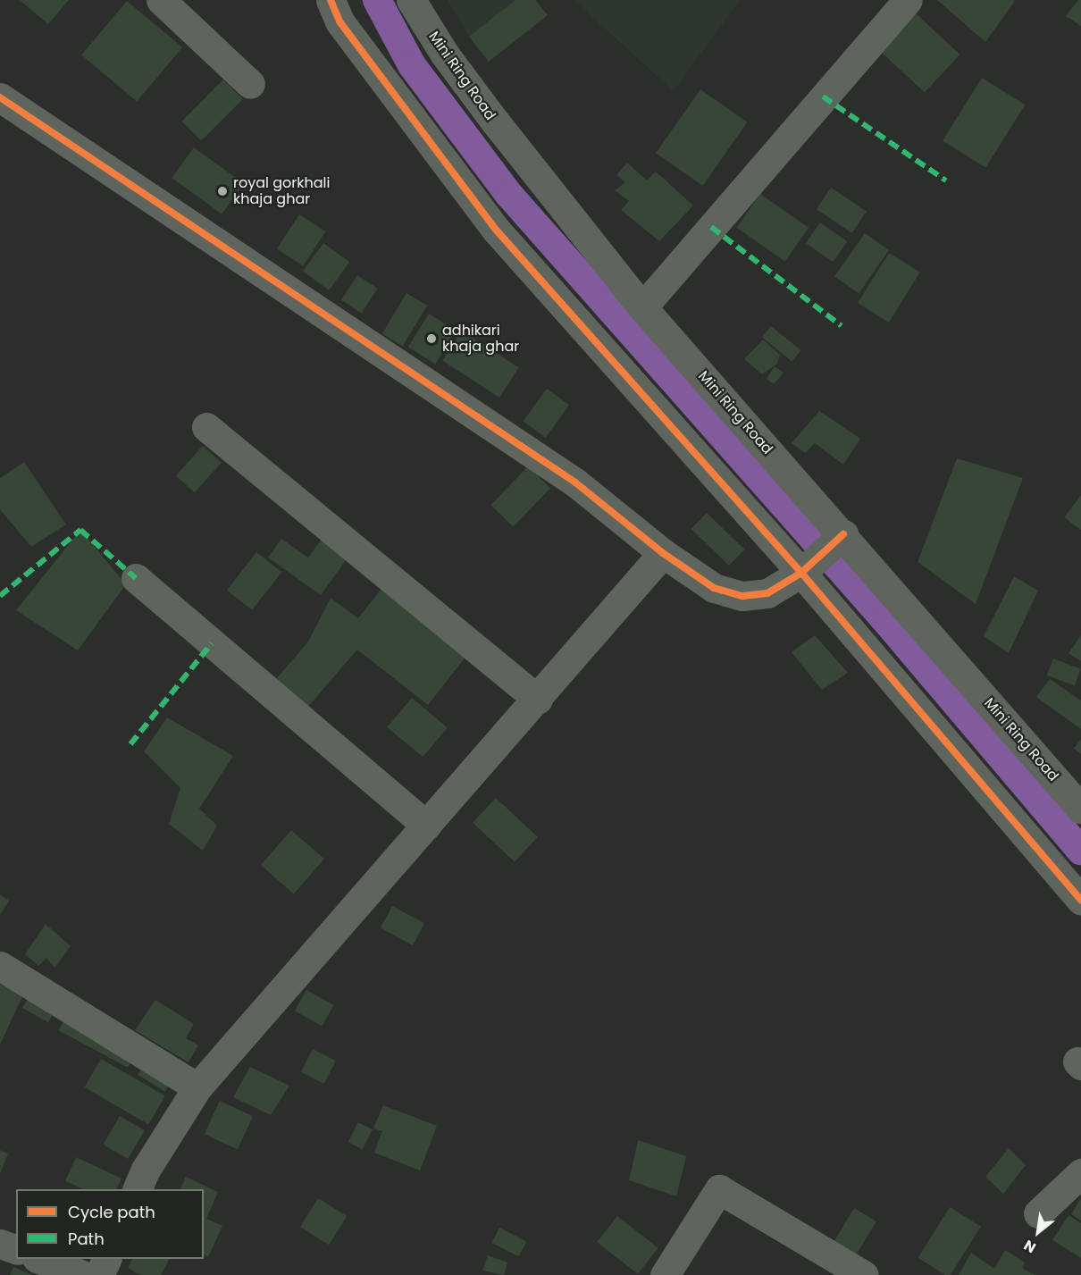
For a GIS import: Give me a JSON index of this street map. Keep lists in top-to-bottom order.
{
  "streets": {
    "street": ["Mini Ring Road"]
  },
  "places": ["royal gorkhali khaja ghar", "adhikari khaja ghar"],
  "legend": ["Cycle path", "Path"],
  "north": "bottom left"
}
